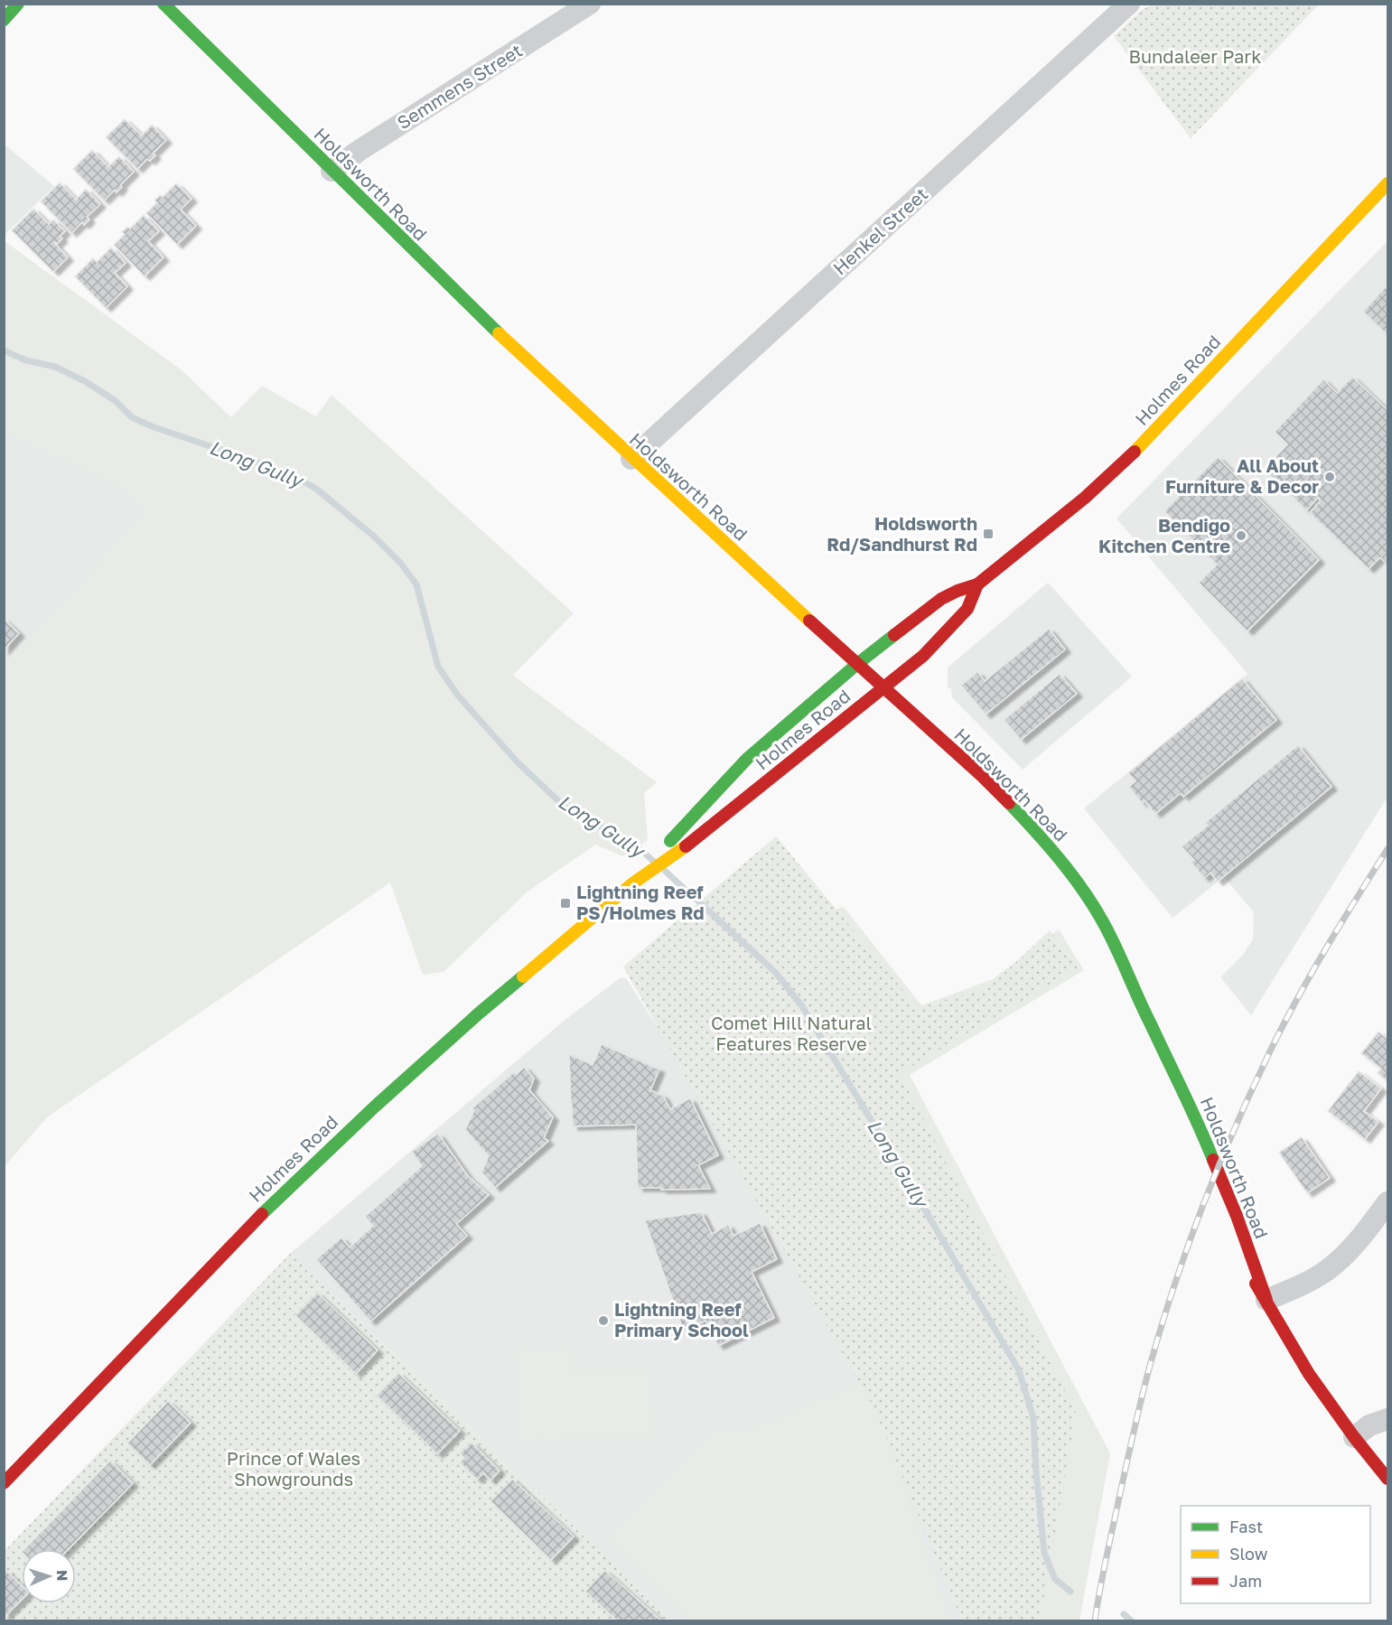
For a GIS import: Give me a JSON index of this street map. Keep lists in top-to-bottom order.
{
  "streets": {
    "main road": ["Holdsworth Road", "Holmes Road"],
    "street": ["Semmens Street", "Henkel Street"]
  },
  "crossings": [
    ["Semmens Street", "Holdsworth Road"],
    ["Holdsworth Road", "Henkel Street"],
    ["Holdsworth Road", "Holmes Road"]
  ],
  "water": ["Long Gully"],
  "parks": ["Bundaleer Park", "Comet Hill Natural Features Reserve", "Prince of Wales Showgrounds"],
  "places": {
    "other": ["All About Furniture & Decor", "Bendigo Kitchen Centre", "Lightning Reef Primary School"],
    "transit": ["Holdsworth Rd/Sandhurst Rd", "Lightning Reef PS/Holmes Rd"]
  },
  "legend": ["Fast", "Slow", "Jam"],
  "north": "right"
}
